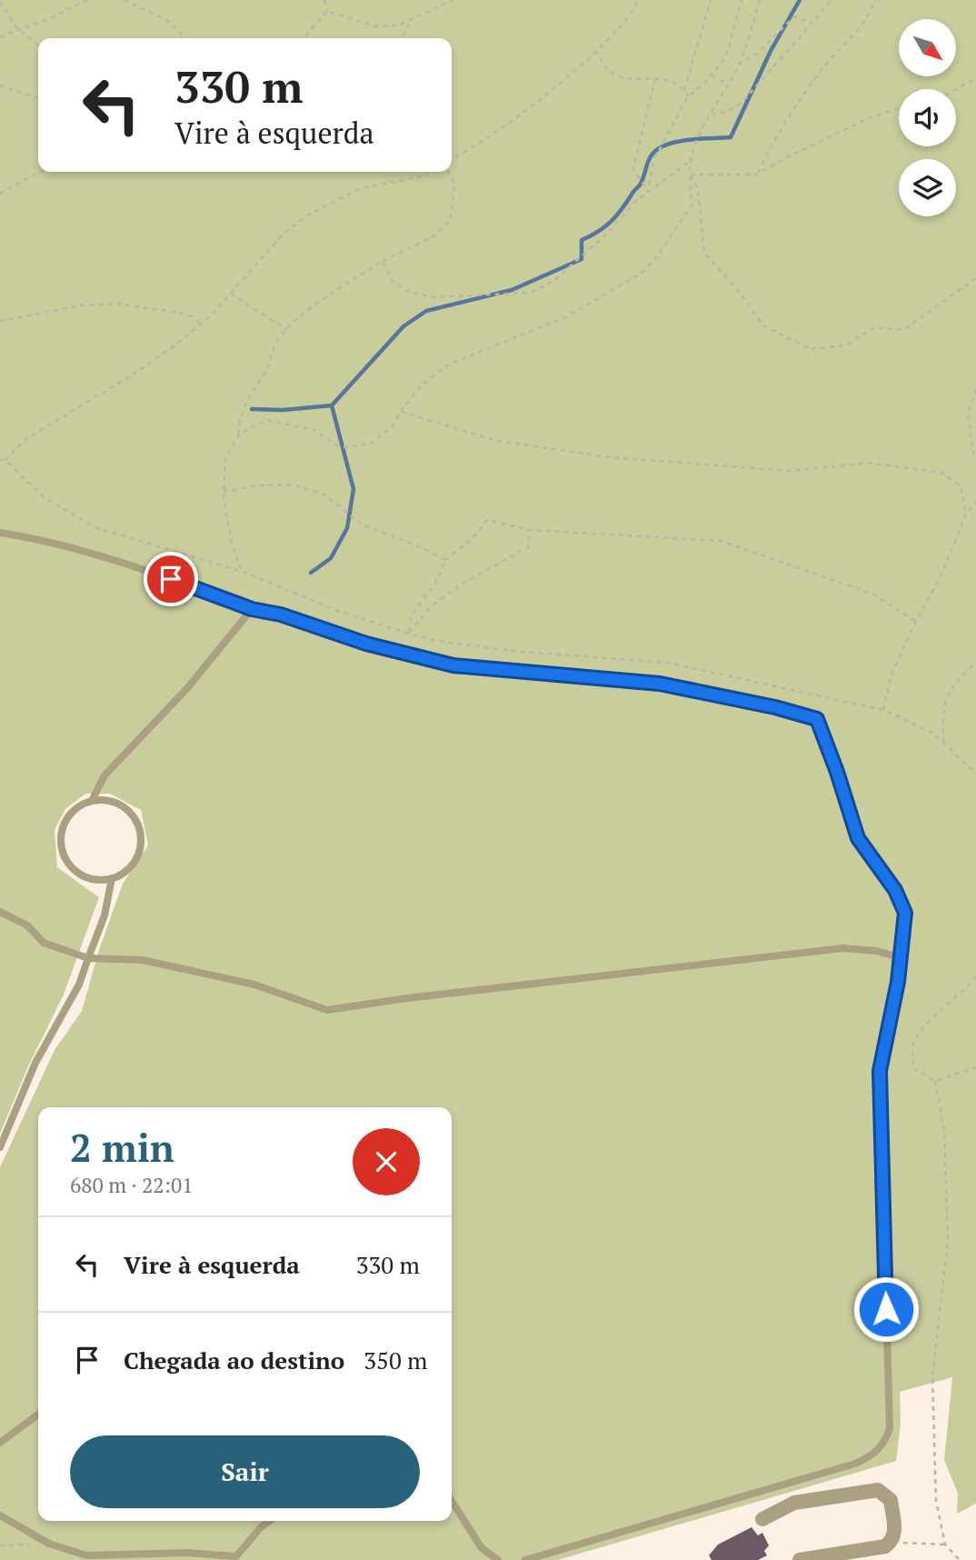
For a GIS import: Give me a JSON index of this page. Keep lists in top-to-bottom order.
{
  "north": "bottom right",
  "page": {
    "turn": ["330 m", "Vire à esquerda"],
    "heading": ["2 min", "680 m · 22:01"],
    "list": [
      {
        "name": "Vire à esquerda",
        "value": "330 m"
      },
      {
        "name": "Chegada ao destino",
        "value": "350 m"
      }
    ],
    "buttons": "Sair"
  }
}
